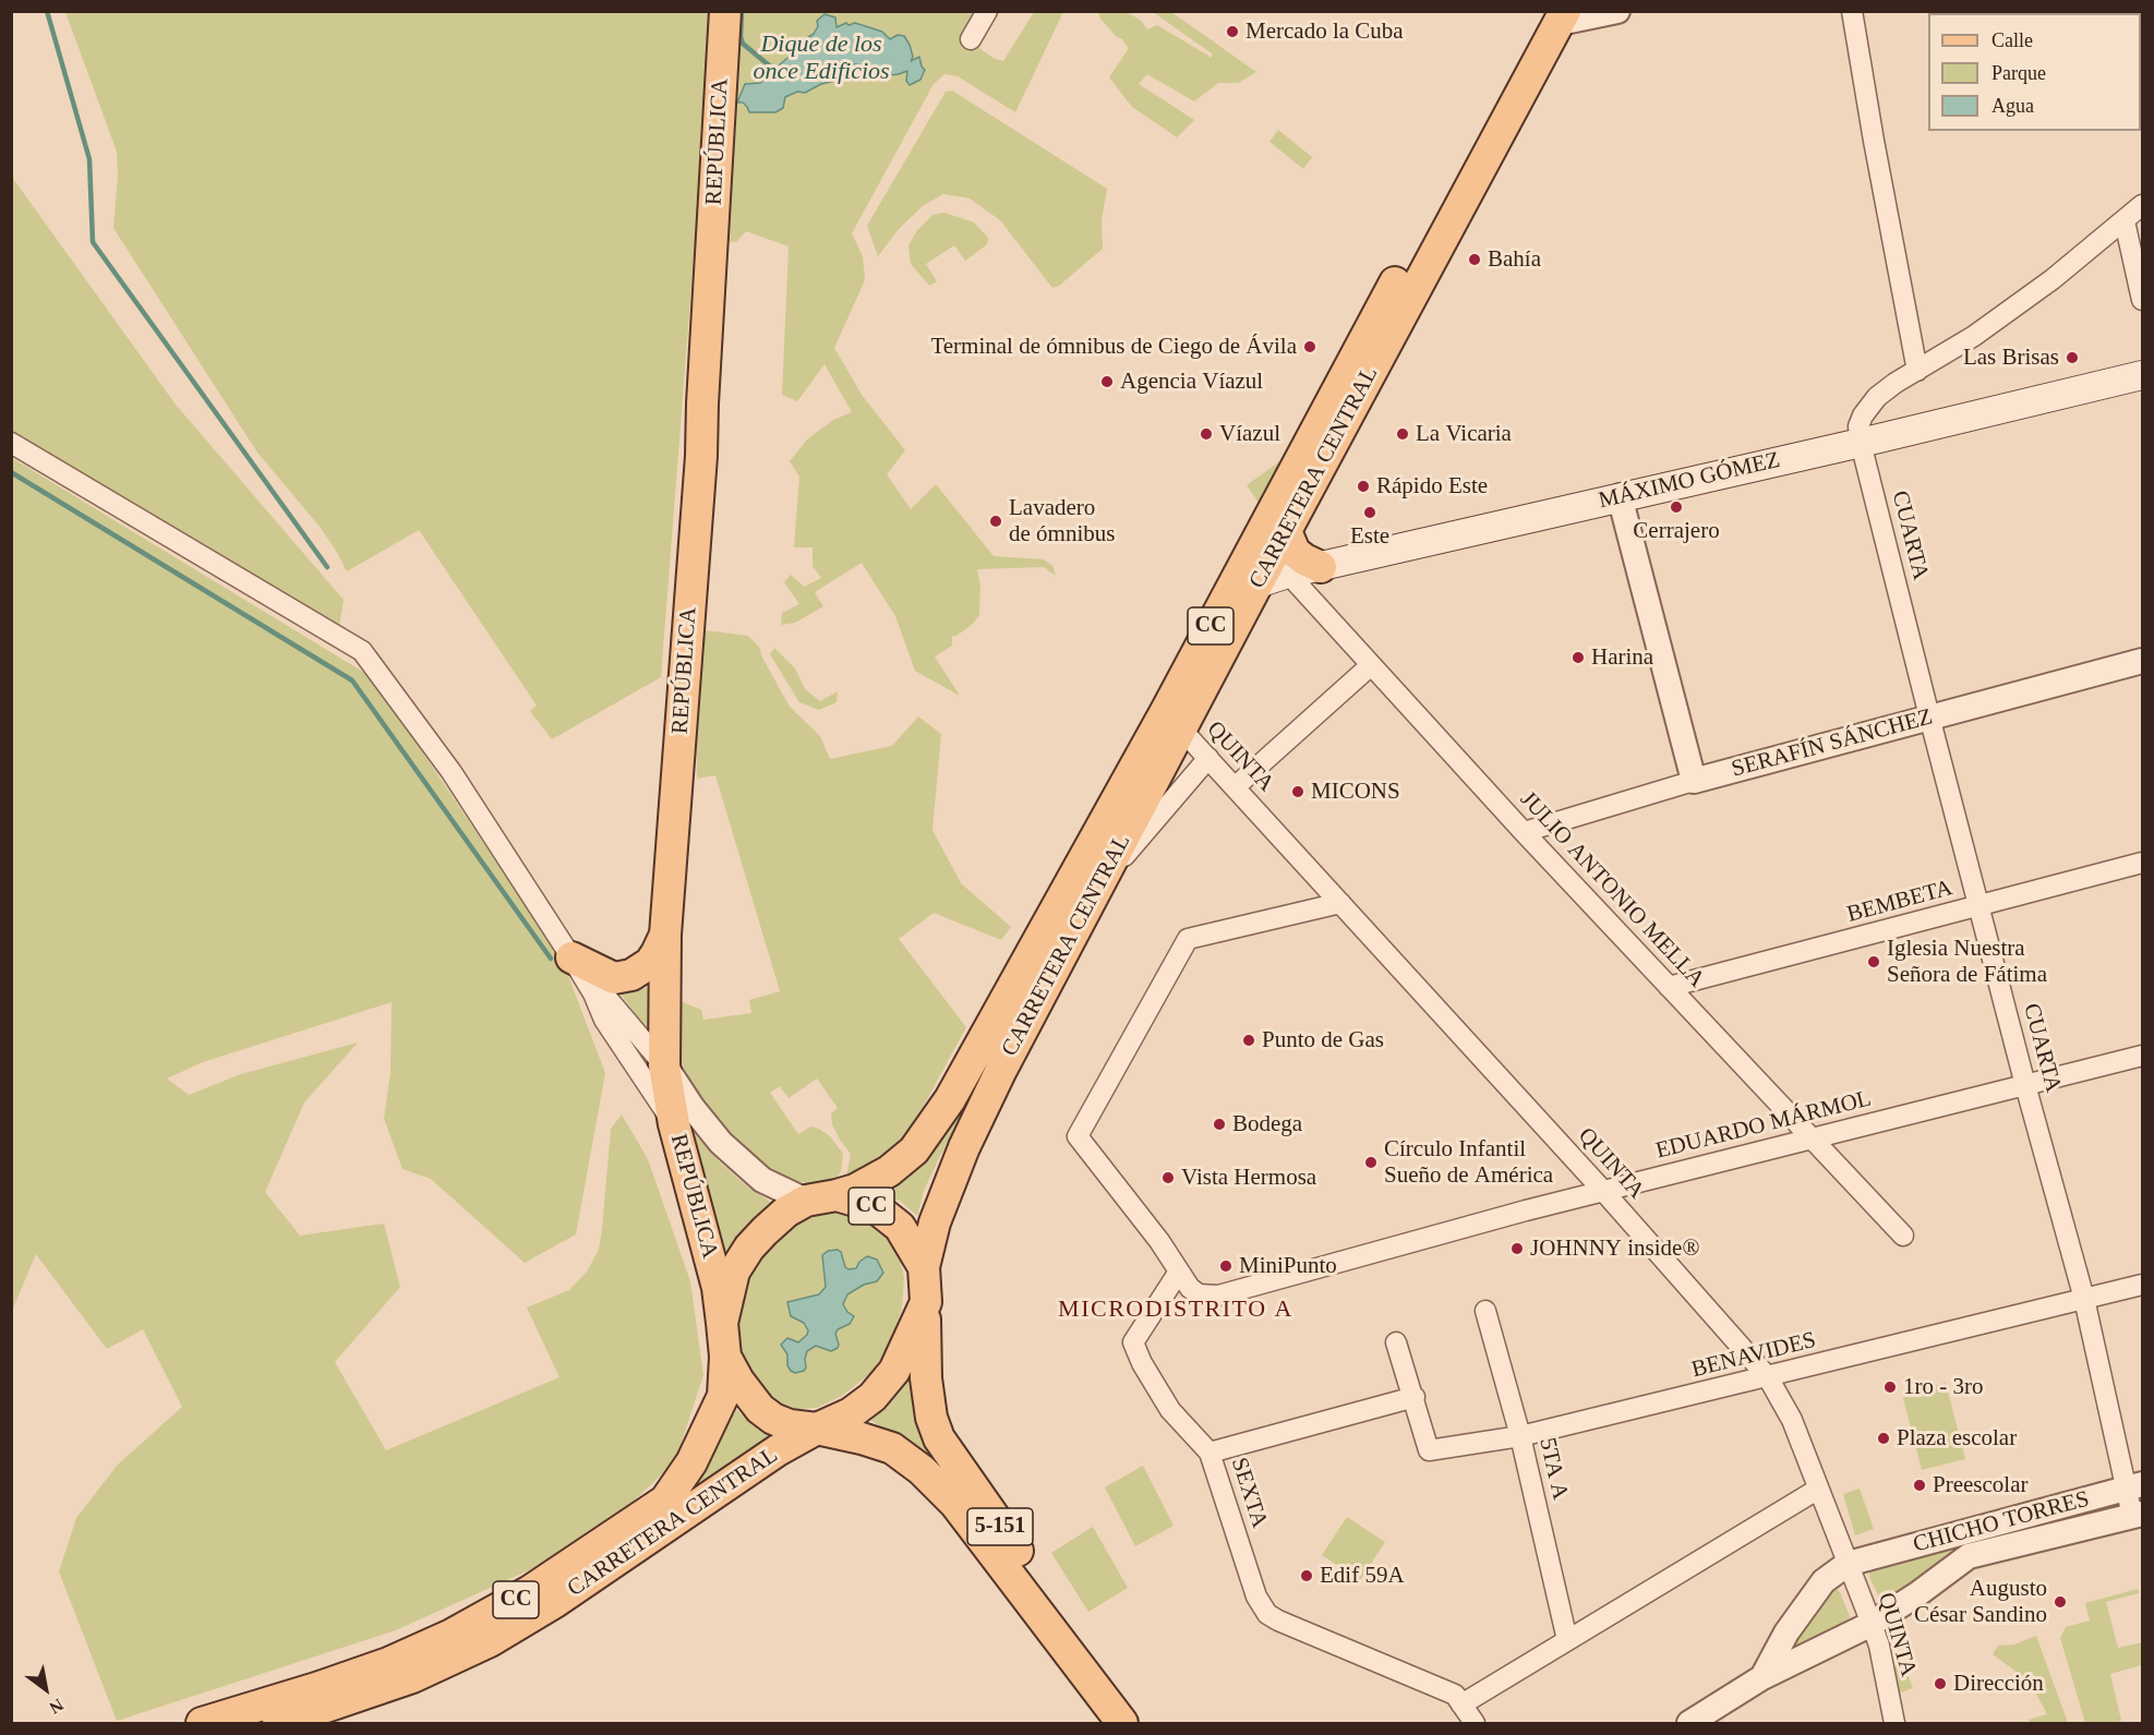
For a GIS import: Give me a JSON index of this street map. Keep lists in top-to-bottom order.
{
  "streets": {
    "main road": [
      "REPÚBLICA",
      "CARRETERA CENTRAL",
      "MÁXIMO GÓMEZ",
      "CC",
      "5-151"
    ],
    "street": [
      "CUARTA",
      "SERAFÍN SÁNCHEZ",
      "QUINTA",
      "JULIO ANTONIO MELLA",
      "BEMBETA",
      "EDUARDO MÁRMOL",
      "BENAVIDES",
      "5TA A",
      "SEXTA",
      "CHICHO TORRES"
    ]
  },
  "crossings": [
    ["REPÚBLICA", "CARRETERA CENTRAL"],
    ["REPÚBLICA", "CC"],
    ["REPÚBLICA", "5-151"],
    ["CARRETERA CENTRAL", "MÁXIMO GÓMEZ"],
    ["CARRETERA CENTRAL", "CC"],
    ["CARRETERA CENTRAL", "QUINTA"],
    ["CARRETERA CENTRAL", "5-151"],
    ["MÁXIMO GÓMEZ", "CUARTA"],
    ["MÁXIMO GÓMEZ", "JULIO ANTONIO MELLA"],
    ["CUARTA", "SERAFÍN SÁNCHEZ"],
    ["CUARTA", "BEMBETA"],
    ["CUARTA", "EDUARDO MÁRMOL"],
    ["CUARTA", "BENAVIDES"],
    ["CUARTA", "CHICHO TORRES"],
    ["CC", "5-151"],
    ["SERAFÍN SÁNCHEZ", "JULIO ANTONIO MELLA"],
    ["QUINTA", "EDUARDO MÁRMOL"],
    ["QUINTA", "BENAVIDES"],
    ["QUINTA", "CHICHO TORRES"],
    ["JULIO ANTONIO MELLA", "BEMBETA"],
    ["JULIO ANTONIO MELLA", "EDUARDO MÁRMOL"],
    ["EDUARDO MÁRMOL", "SEXTA"],
    ["BENAVIDES", "5TA A"]
  ],
  "districts": ["MICRODISTRITO A"],
  "water": ["Dique de los once Edificios"],
  "places": [
    "Mercado la Cuba",
    "Bahía",
    "Terminal de ómnibus de Ciego de Ávila",
    "Las Brisas",
    "Agencia Víazul",
    "Víazul",
    "La Vicaria",
    "Rápido Este",
    "Cerrajero",
    "Este",
    "Lavadero de ómnibus",
    "Harina",
    "MICONS",
    "Iglesia Nuestra Señora de Fátima",
    "Punto de Gas",
    "Bodega",
    "Círculo Infantil Sueño de América",
    "Vista Hermosa",
    "JOHNNY inside®",
    "MiniPunto",
    "1ro - 3ro",
    "Plaza escolar",
    "Preescolar",
    "Edif 59A",
    "Augusto César Sandino",
    "Dirección"
  ],
  "legend": ["Calle", "Parque", "Agua"],
  "north": "bottom right"
}
